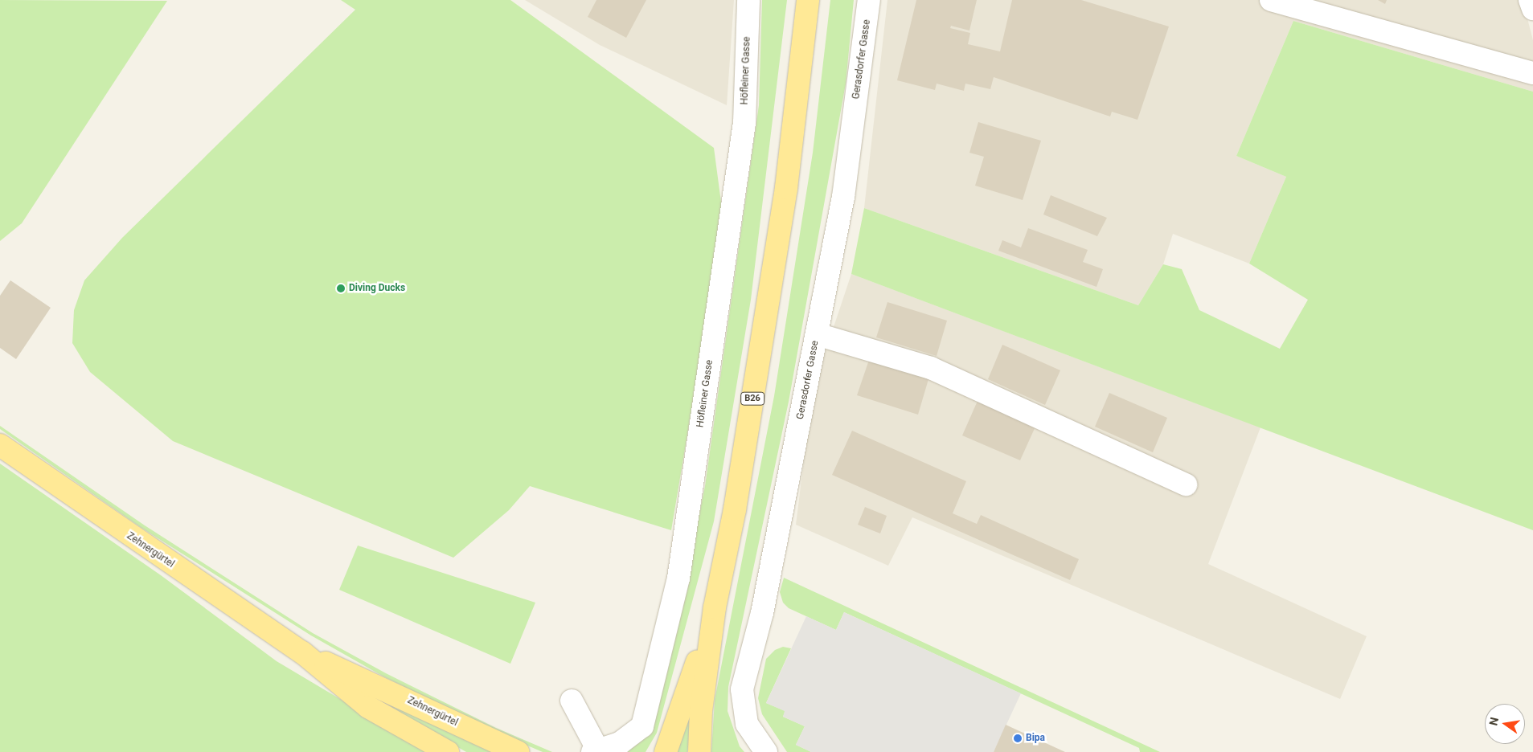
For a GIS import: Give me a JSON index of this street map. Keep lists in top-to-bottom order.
{
  "streets": {
    "main road": ["B26", "Zehnergürtel"],
    "street": ["Gerasdorfer Gasse", "Höfleiner Gasse"]
  },
  "places": ["Diving Ducks", "Bipa"],
  "north": "left"
}
